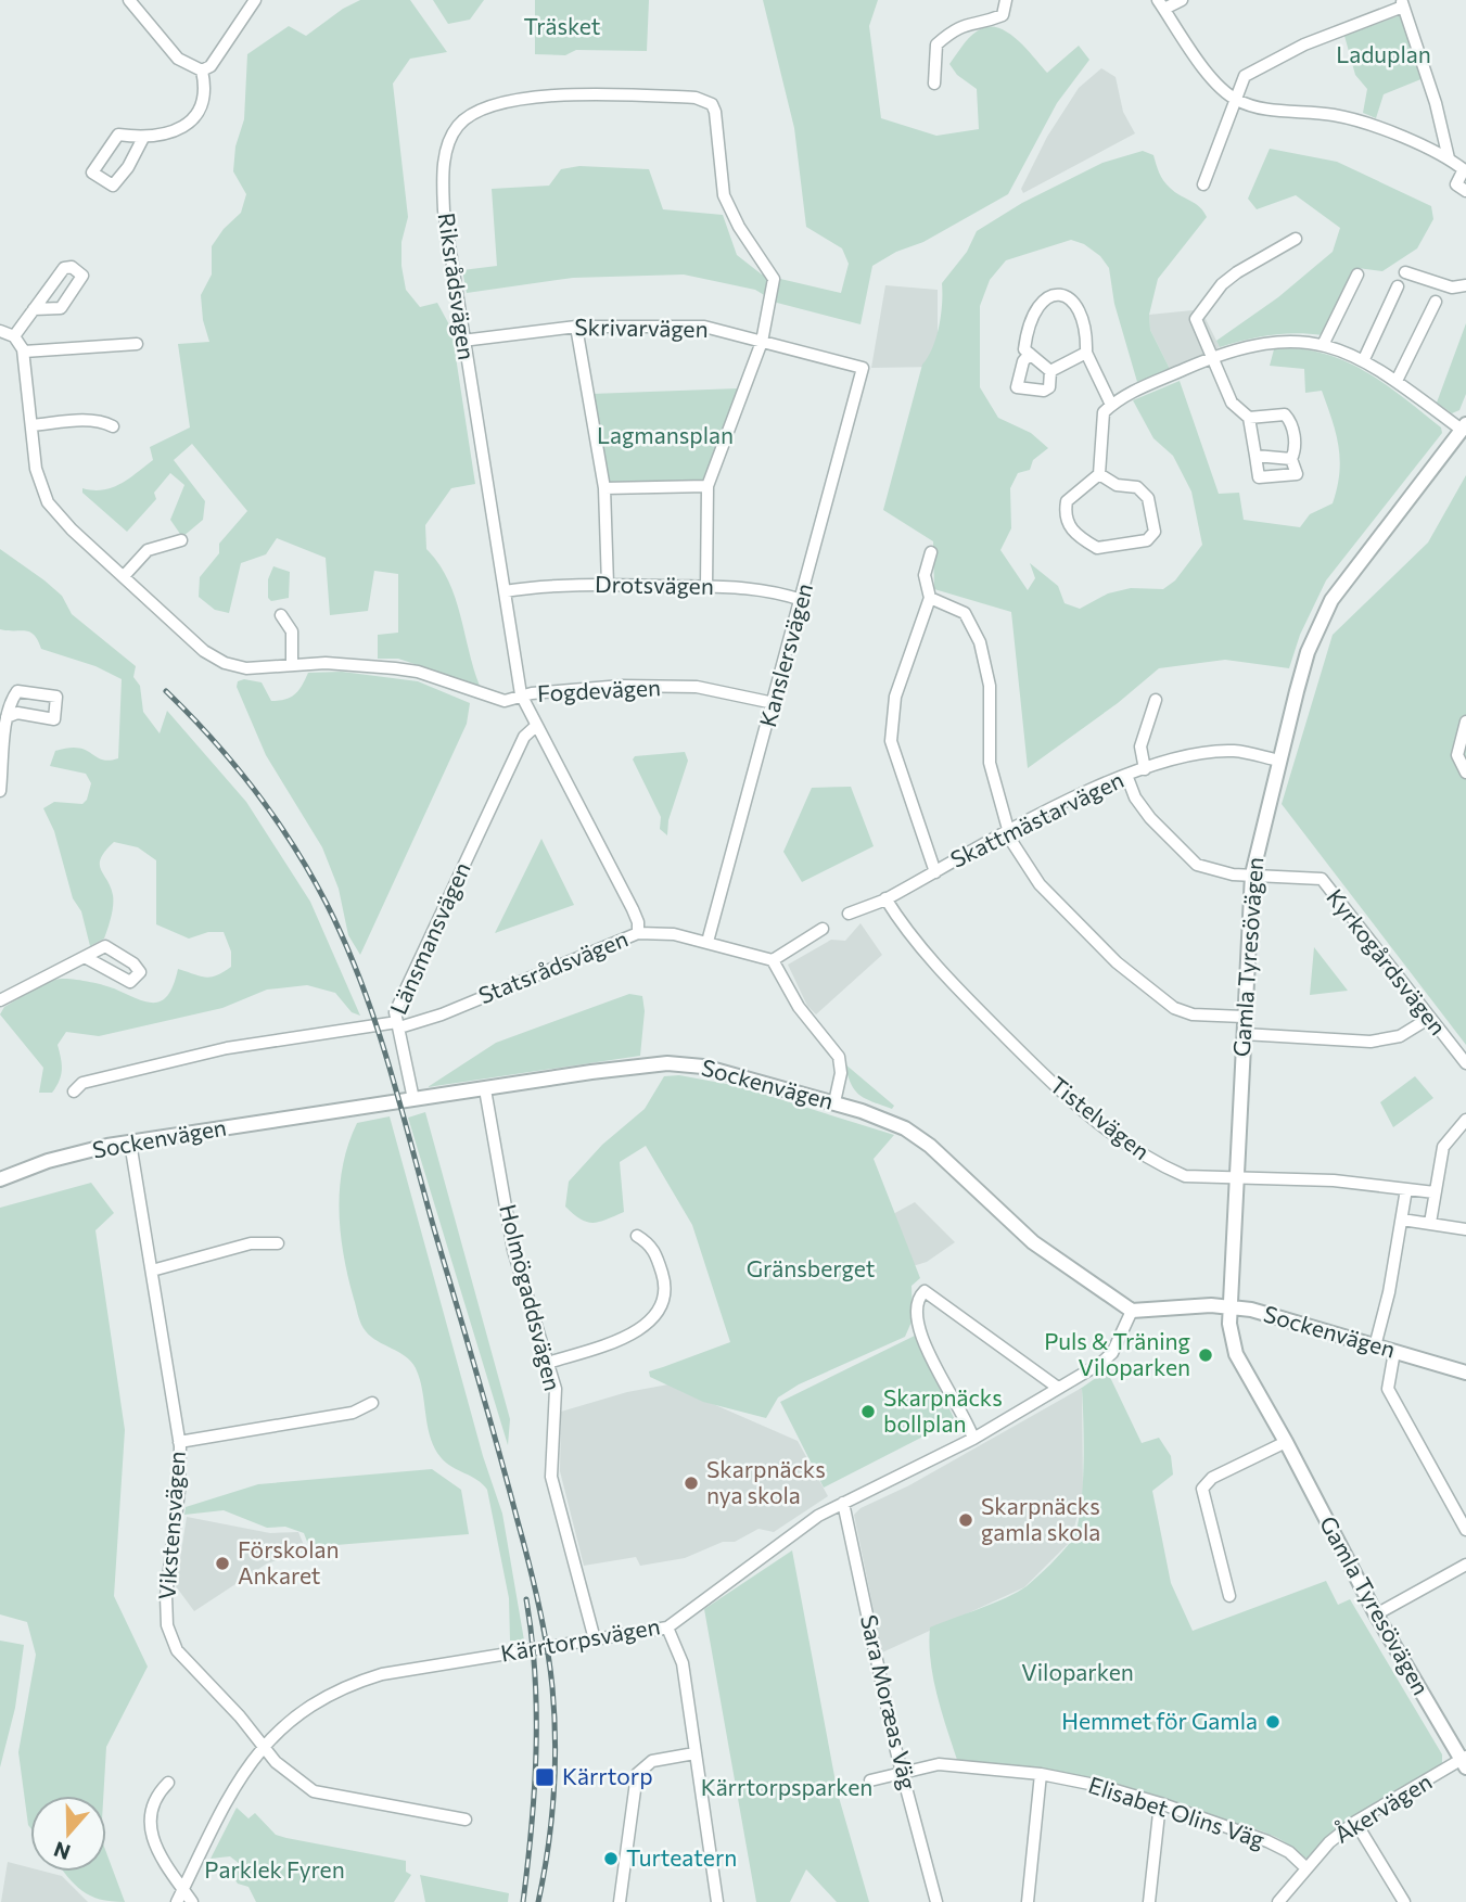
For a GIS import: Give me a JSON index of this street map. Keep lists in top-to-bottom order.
{
  "streets": {
    "street": [
      "Riksrådsvägen",
      "Skrivarvägen",
      "Drotsvägen",
      "Kanslersvägen",
      "Fogdevägen",
      "Skattmästarvägen",
      "Länsmansvägen",
      "Gamla Tyresövägen",
      "Kyrkogårdsvägen",
      "Statsrådsvägen",
      "Sockenvägen",
      "Tistelvägen",
      "Holmögaddsvägen",
      "Vikstensvägen",
      "Kärrtorpsvägen",
      "Sara Moræas Väg",
      "Åkervägen",
      "Elisabet Olins Väg"
    ]
  },
  "crossings": [
    ["Riksrådsvägen", "Skrivarvägen"],
    ["Riksrådsvägen", "Drotsvägen"],
    ["Riksrådsvägen", "Fogdevägen"],
    ["Riksrådsvägen", "Länsmansvägen"],
    ["Riksrådsvägen", "Statsrådsvägen"],
    ["Skrivarvägen", "Kanslersvägen"],
    ["Drotsvägen", "Kanslersvägen"],
    ["Kanslersvägen", "Fogdevägen"],
    ["Kanslersvägen", "Statsrådsvägen"],
    ["Skattmästarvägen", "Gamla Tyresövägen"],
    ["Skattmästarvägen", "Kyrkogårdsvägen"],
    ["Skattmästarvägen", "Tistelvägen"],
    ["Länsmansvägen", "Statsrådsvägen"],
    ["Gamla Tyresövägen", "Kyrkogårdsvägen"],
    ["Gamla Tyresövägen", "Sockenvägen"],
    ["Gamla Tyresövägen", "Tistelvägen"],
    ["Gamla Tyresövägen", "Åkervägen"],
    ["Sockenvägen", "Holmögaddsvägen"],
    ["Sockenvägen", "Vikstensvägen"],
    ["Sockenvägen", "Kärrtorpsvägen"],
    ["Holmögaddsvägen", "Kärrtorpsvägen"],
    ["Vikstensvägen", "Kärrtorpsvägen"],
    ["Kärrtorpsvägen", "Sara Moræas Väg"],
    ["Sara Moræas Väg", "Elisabet Olins Väg"],
    ["Åkervägen", "Elisabet Olins Väg"]
  ],
  "parks": [
    "Träsket",
    "Laduplan",
    "Lagmansplan",
    "Gränsberget",
    "Viloparken",
    "Kärrtorpsparken",
    "Parklek Fyren"
  ],
  "places": {
    "other": [
      "Puls & Träning Viloparken",
      "Skarpnäcks bollplan",
      "Skarpnäcks nya skola",
      "Skarpnäcks gamla skola",
      "Förskolan Ankaret",
      "Hemmet för Gamla",
      "Turteatern"
    ],
    "transit": ["Kärrtorp"]
  },
  "north": "bottom"
}
